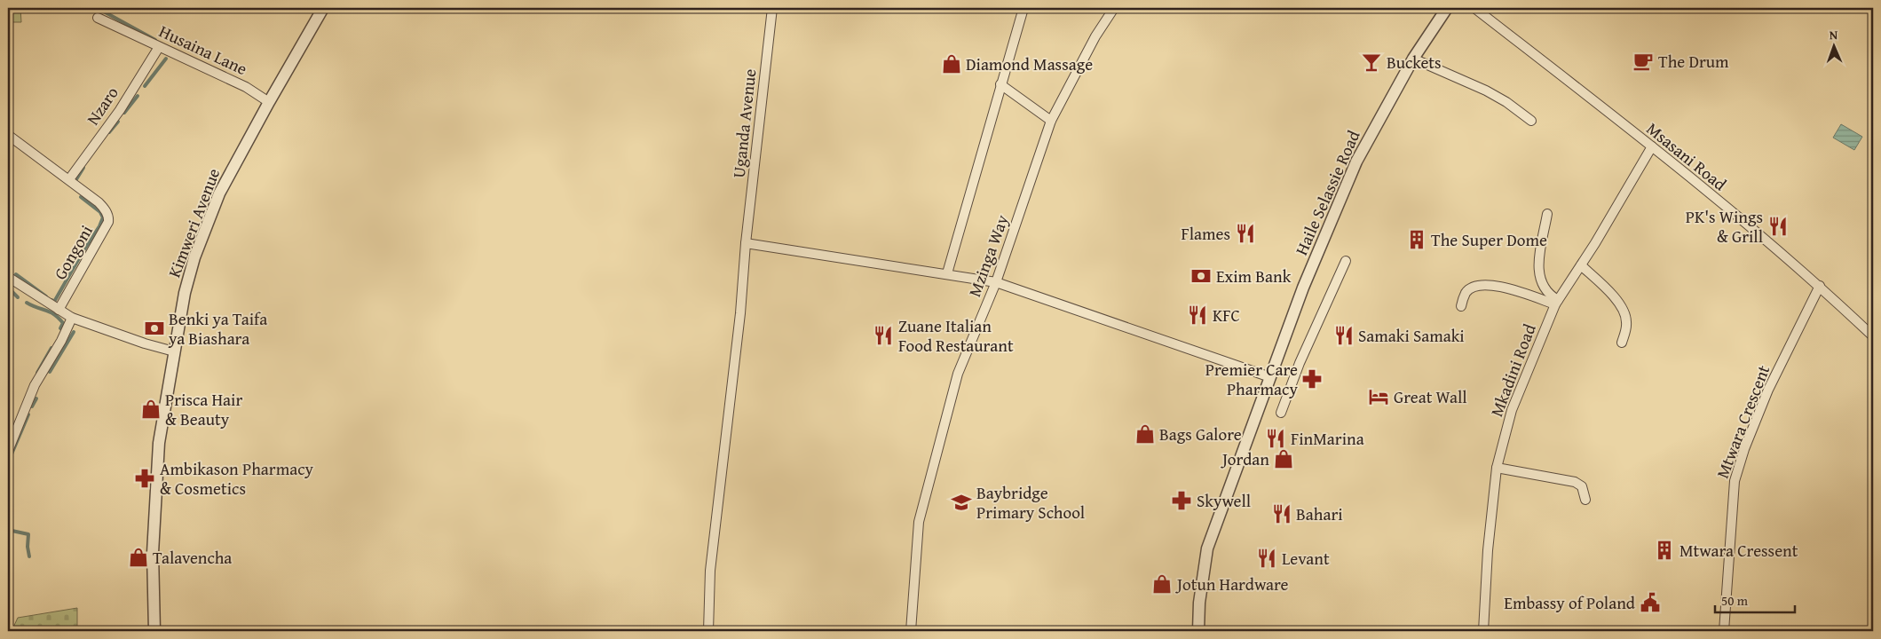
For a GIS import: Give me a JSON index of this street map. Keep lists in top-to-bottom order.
{
  "streets": {
    "street": [
      "Husaina Lane",
      "Nzaro",
      "Uganda Avenue",
      "Msasani Road",
      "Haile Selassie Road",
      "Kimweri Avenue",
      "Gongoni",
      "Mzinga Way",
      "Mkadini Road",
      "Mtwara Crescent"
    ]
  },
  "crossings": [
    ["Husaina Lane", "Nzaro"],
    ["Husaina Lane", "Kimweri Avenue"],
    ["Nzaro", "Gongoni"],
    ["Msasani Road", "Mkadini Road"],
    ["Msasani Road", "Mtwara Crescent"]
  ],
  "places": {
    "cafe": ["The Drum"],
    "bar": ["Buckets"],
    "shop": [
      "Diamond Massage",
      "Prisca Hair & Beauty",
      "Bags Galore",
      "Jordan",
      "Talavencha",
      "Jotun Hardware"
    ],
    "restaurant": [
      "PK's Wings & Grill",
      "Flames",
      "KFC",
      "Zuane Italian Food Restaurant",
      "Samaki Samaki",
      "FinMarina",
      "Bahari",
      "Levant"
    ],
    "building": ["The Super Dome", "Mtwara Cressent"],
    "bank": ["Exim Bank", "Benki ya Taifa ya Biashara"],
    "pharmacy": ["Premier Care Pharmacy", "Ambikason Pharmacy & Cosmetics", "Skywell"],
    "hotel": ["Great Wall"],
    "school or university": ["Baybridge Primary School"],
    "public building": ["Embassy of Poland"]
  },
  "scale_bar": "50 m",
  "north": "top"
}
